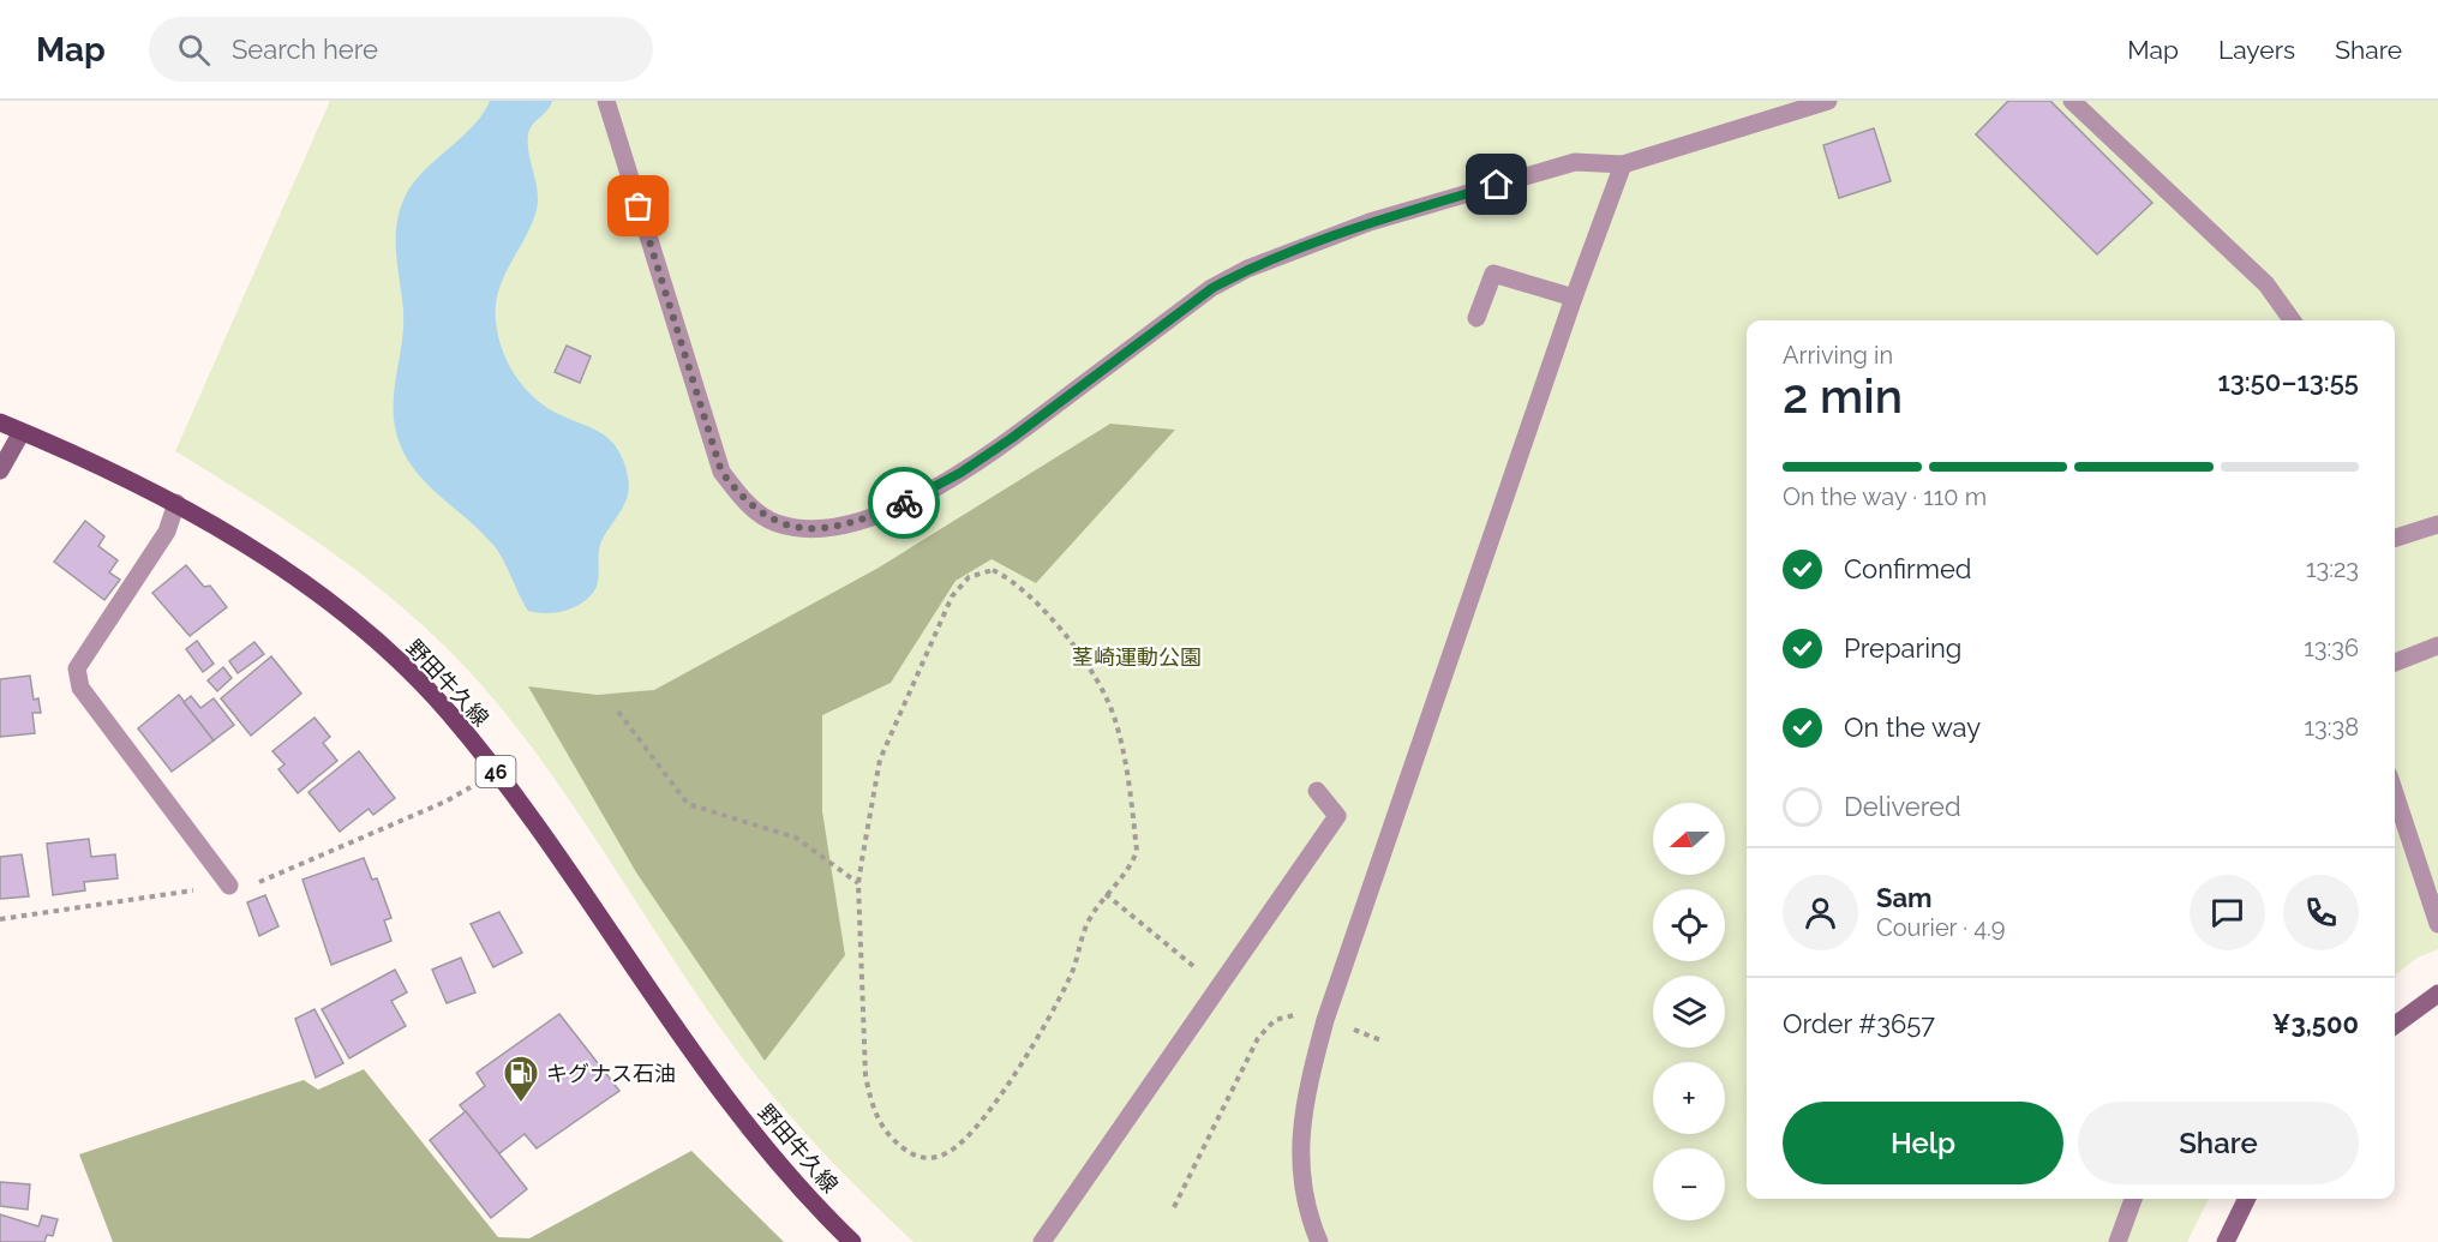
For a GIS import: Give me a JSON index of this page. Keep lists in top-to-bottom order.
{
  "streets": {
    "main road": ["野田牛久線", "46"]
  },
  "parks": ["茎崎運動公園"],
  "places": {
    "fuel station": ["キグナス石油"]
  },
  "north": "left",
  "page": {
    "header": "Map",
    "search": "Search here",
    "nav": ["Map", "Layers", "Share"],
    "heading": ["2 min", "Arriving in", "13:50–13:55"],
    "panel": [
      "Sam",
      "Courier · 4.9",
      "Order #3657",
      "¥3,500"
    ],
    "bar": "On the way · 110 m",
    "list": [
      ["Confirmed", "13:23"],
      ["Preparing", "13:36"],
      ["On the way", "13:38"],
      "Delivered"
    ],
    "map_buttons": ["+", "−"],
    "buttons": ["Help", "Share"]
  }
}
